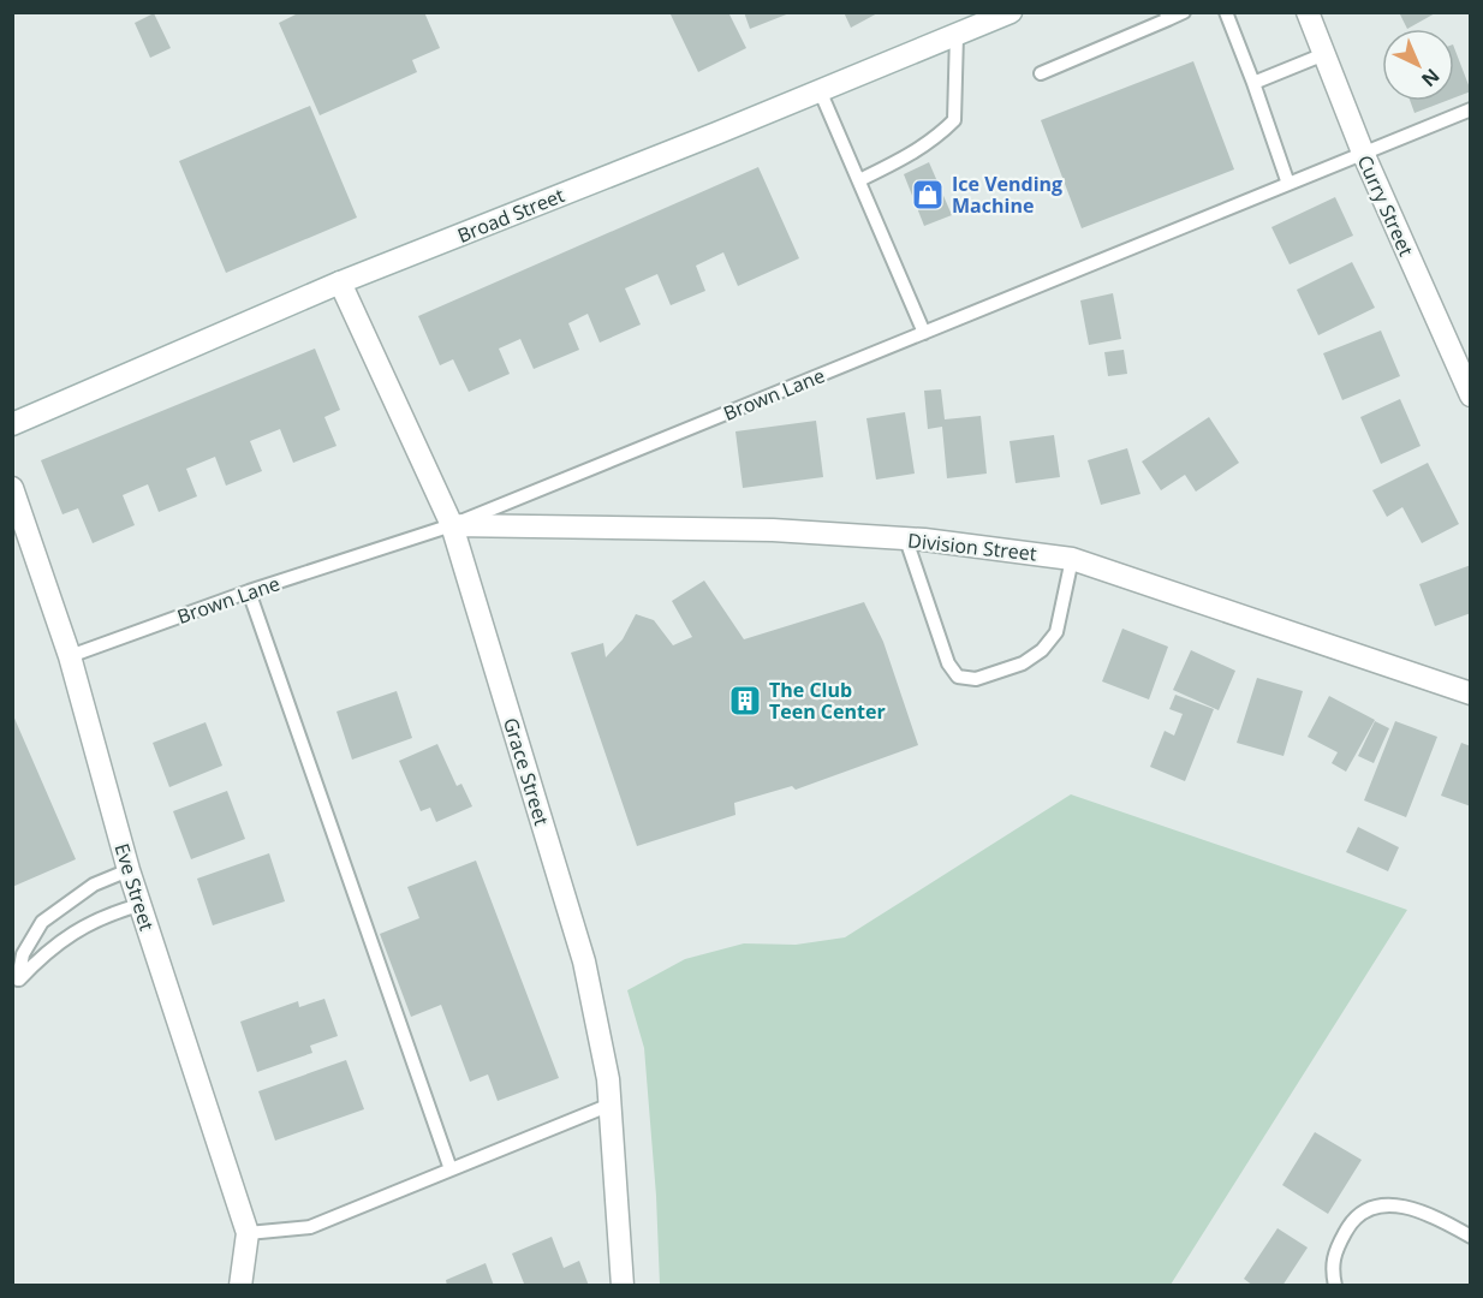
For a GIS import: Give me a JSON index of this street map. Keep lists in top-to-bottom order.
{
  "streets": {
    "street": [
      "Curry Street",
      "Broad Street",
      "Division Street",
      "Grace Street",
      "Eve Street"
    ],
    "lane": ["Brown Lane"]
  },
  "crossings": [
    ["Curry Street", "Brown Lane"],
    ["Broad Street", "Grace Street"],
    ["Brown Lane", "Division Street"],
    ["Brown Lane", "Grace Street"],
    ["Brown Lane", "Eve Street"],
    ["Division Street", "Grace Street"]
  ],
  "places": {
    "shop": ["Ice Vending Machine"],
    "building": ["The Club Teen Center"]
  },
  "north": "bottom right"
}
